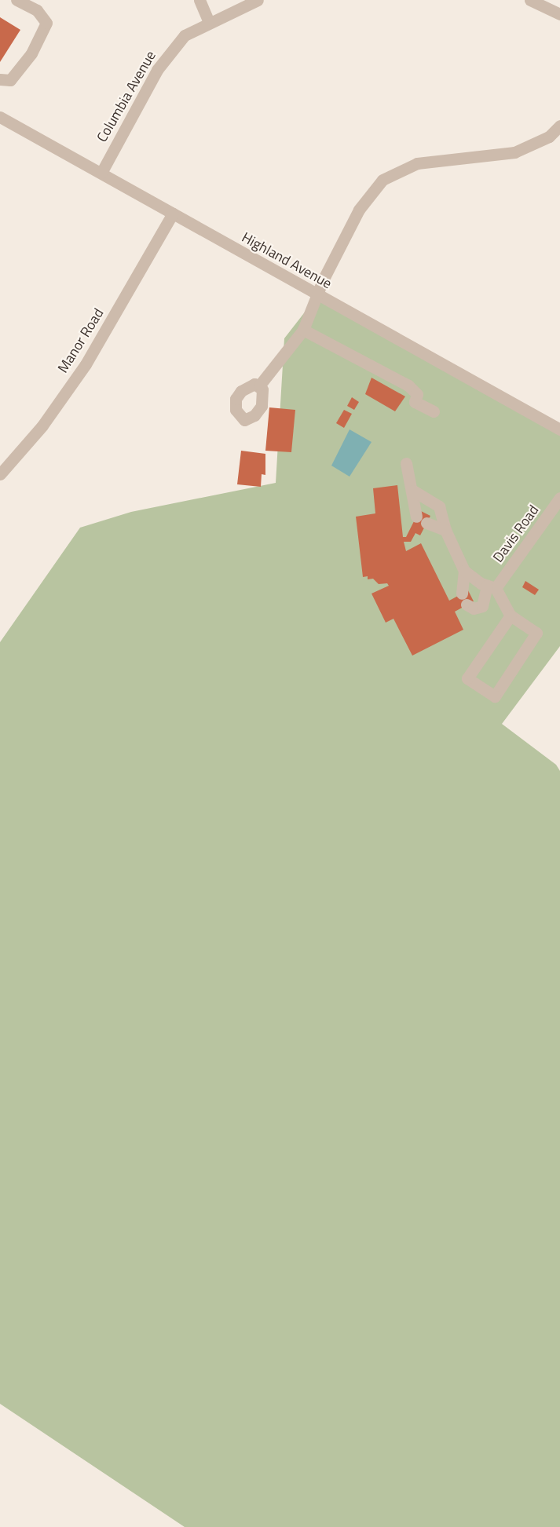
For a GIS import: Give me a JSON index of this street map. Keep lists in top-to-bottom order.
{
  "streets": {
    "street": [
      "Columbia Avenue",
      "Highland Avenue",
      "Manor Road",
      "Davis Road"
    ]
  },
  "crossings": [
    ["Columbia Avenue", "Highland Avenue"],
    ["Highland Avenue", "Manor Road"]
  ]
}
